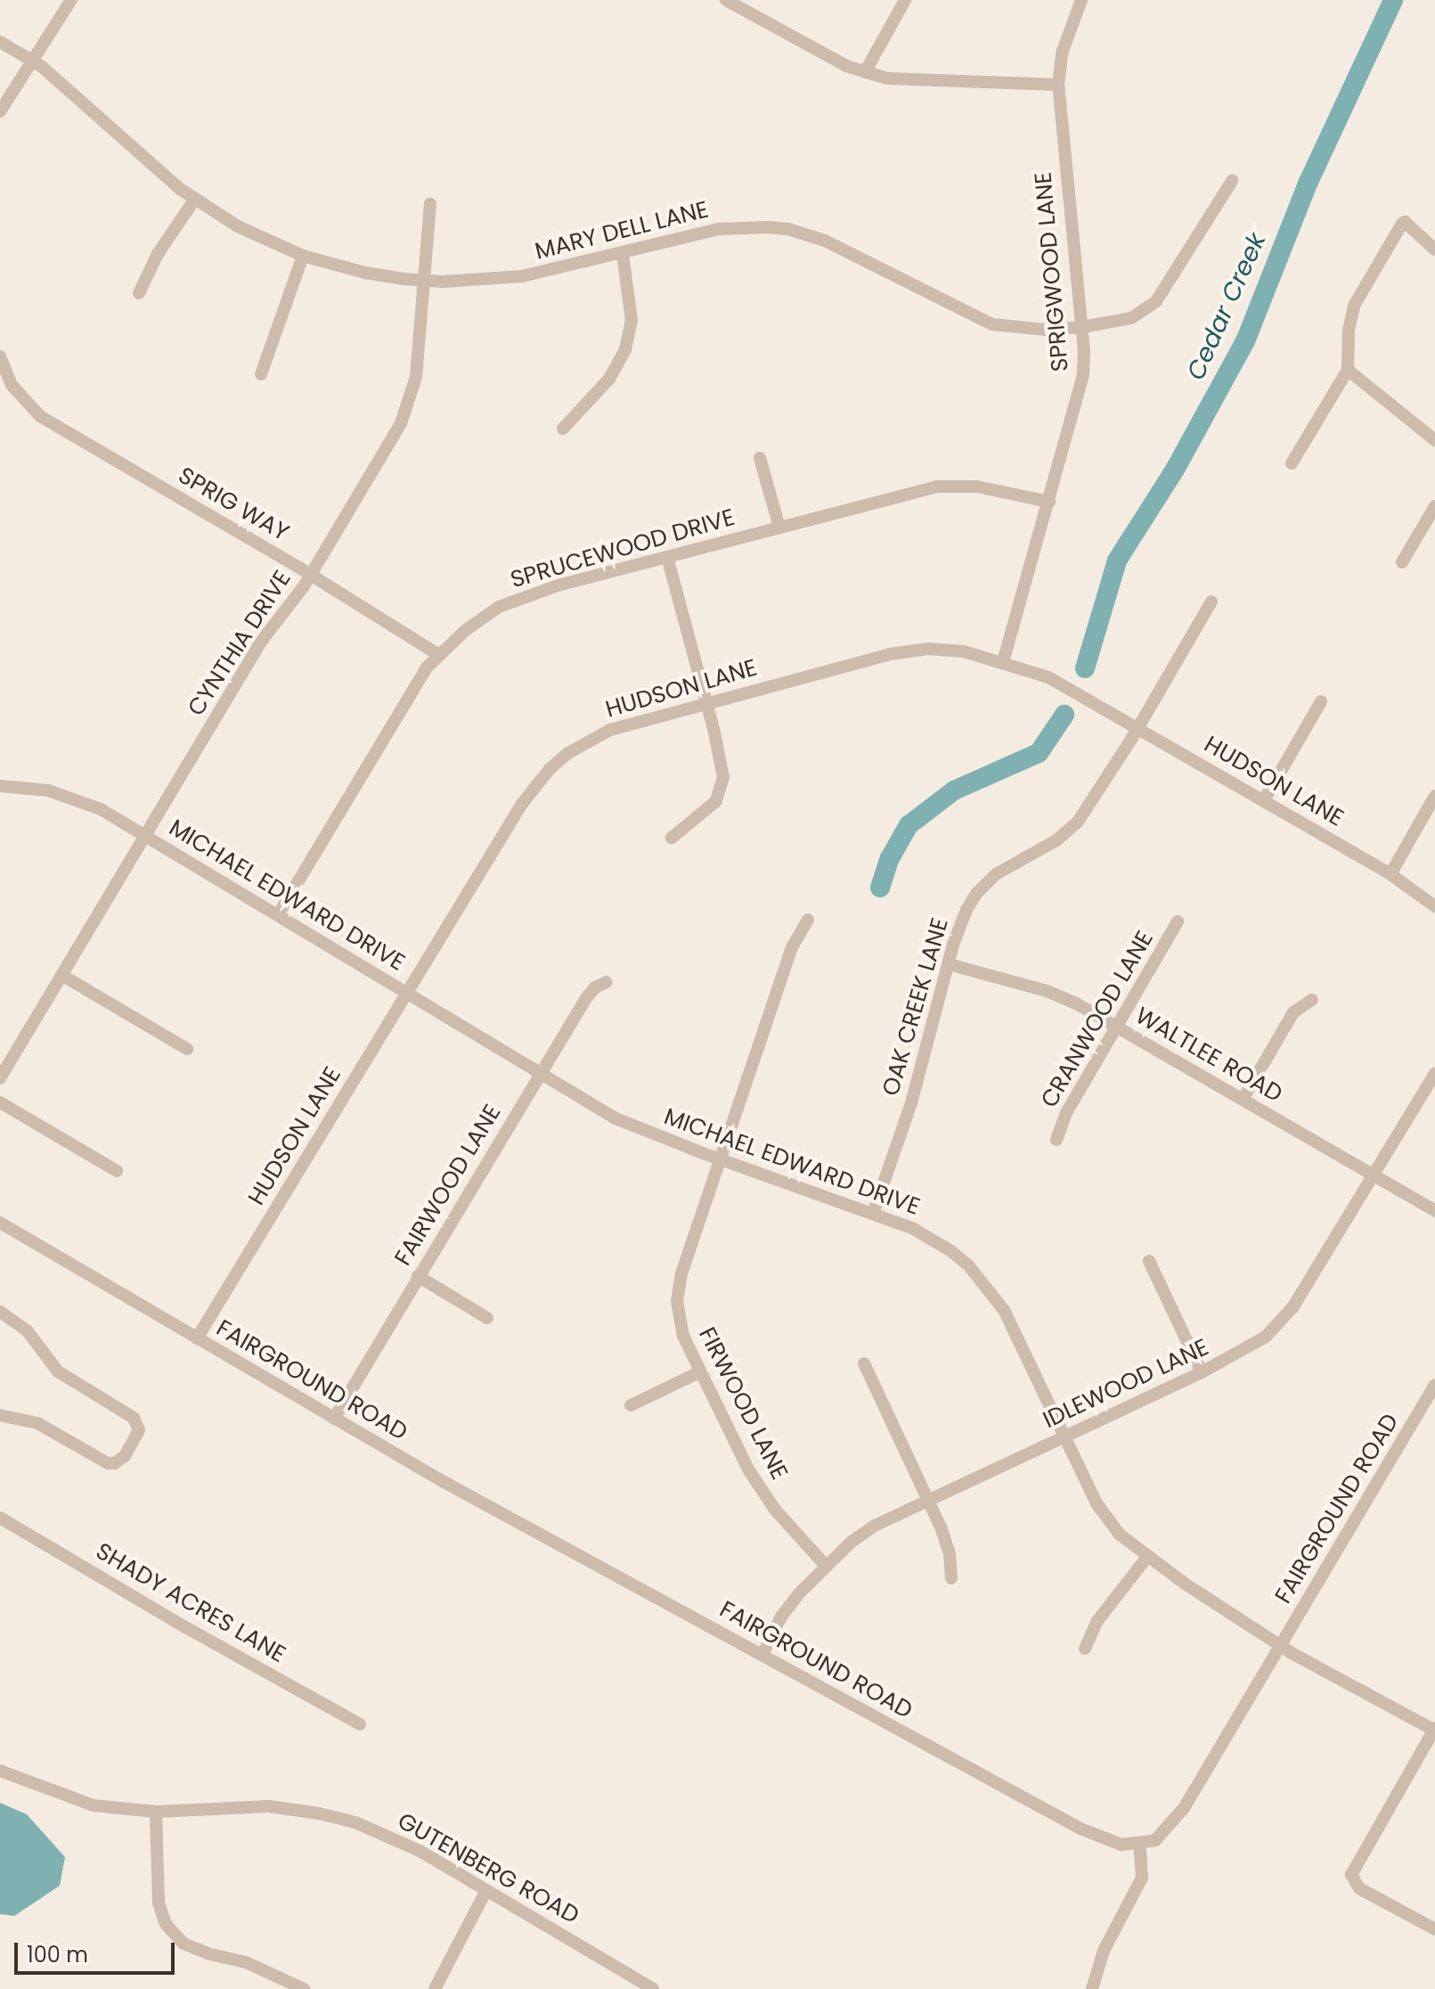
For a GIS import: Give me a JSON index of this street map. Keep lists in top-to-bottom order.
{
  "streets": {
    "street": [
      "MARY DELL LANE",
      "SPRIGWOOD LANE",
      "SPRIG WAY",
      "SPRUCEWOOD DRIVE",
      "CYNTHIA DRIVE",
      "HUDSON LANE",
      "MICHAEL EDWARD DRIVE",
      "OAK CREEK LANE",
      "CRANWOOD LANE",
      "WALTLEE ROAD",
      "FAIRWOOD LANE",
      "FAIRGROUND ROAD",
      "IDLEWOOD LANE",
      "FIRWOOD LANE",
      "SHADY ACRES LANE",
      "GUTENBERG ROAD"
    ]
  },
  "crossings": [
    ["MARY DELL LANE", "SPRIGWOOD LANE"],
    ["MARY DELL LANE", "CYNTHIA DRIVE"],
    ["SPRIGWOOD LANE", "SPRUCEWOOD DRIVE"],
    ["SPRIGWOOD LANE", "HUDSON LANE"],
    ["SPRIG WAY", "SPRUCEWOOD DRIVE"],
    ["SPRIG WAY", "CYNTHIA DRIVE"],
    ["SPRUCEWOOD DRIVE", "MICHAEL EDWARD DRIVE"],
    ["CYNTHIA DRIVE", "MICHAEL EDWARD DRIVE"],
    ["HUDSON LANE", "MICHAEL EDWARD DRIVE"],
    ["HUDSON LANE", "OAK CREEK LANE"],
    ["HUDSON LANE", "FAIRGROUND ROAD"],
    ["MICHAEL EDWARD DRIVE", "OAK CREEK LANE"],
    ["MICHAEL EDWARD DRIVE", "FAIRWOOD LANE"],
    ["MICHAEL EDWARD DRIVE", "FAIRGROUND ROAD"],
    ["MICHAEL EDWARD DRIVE", "IDLEWOOD LANE"],
    ["MICHAEL EDWARD DRIVE", "FIRWOOD LANE"],
    ["OAK CREEK LANE", "WALTLEE ROAD"],
    ["CRANWOOD LANE", "WALTLEE ROAD"],
    ["WALTLEE ROAD", "IDLEWOOD LANE"],
    ["FAIRWOOD LANE", "FAIRGROUND ROAD"],
    ["FAIRGROUND ROAD", "IDLEWOOD LANE"],
    ["IDLEWOOD LANE", "FIRWOOD LANE"]
  ],
  "water": ["Cedar Creek"],
  "scale_bar": "100 m"
}
